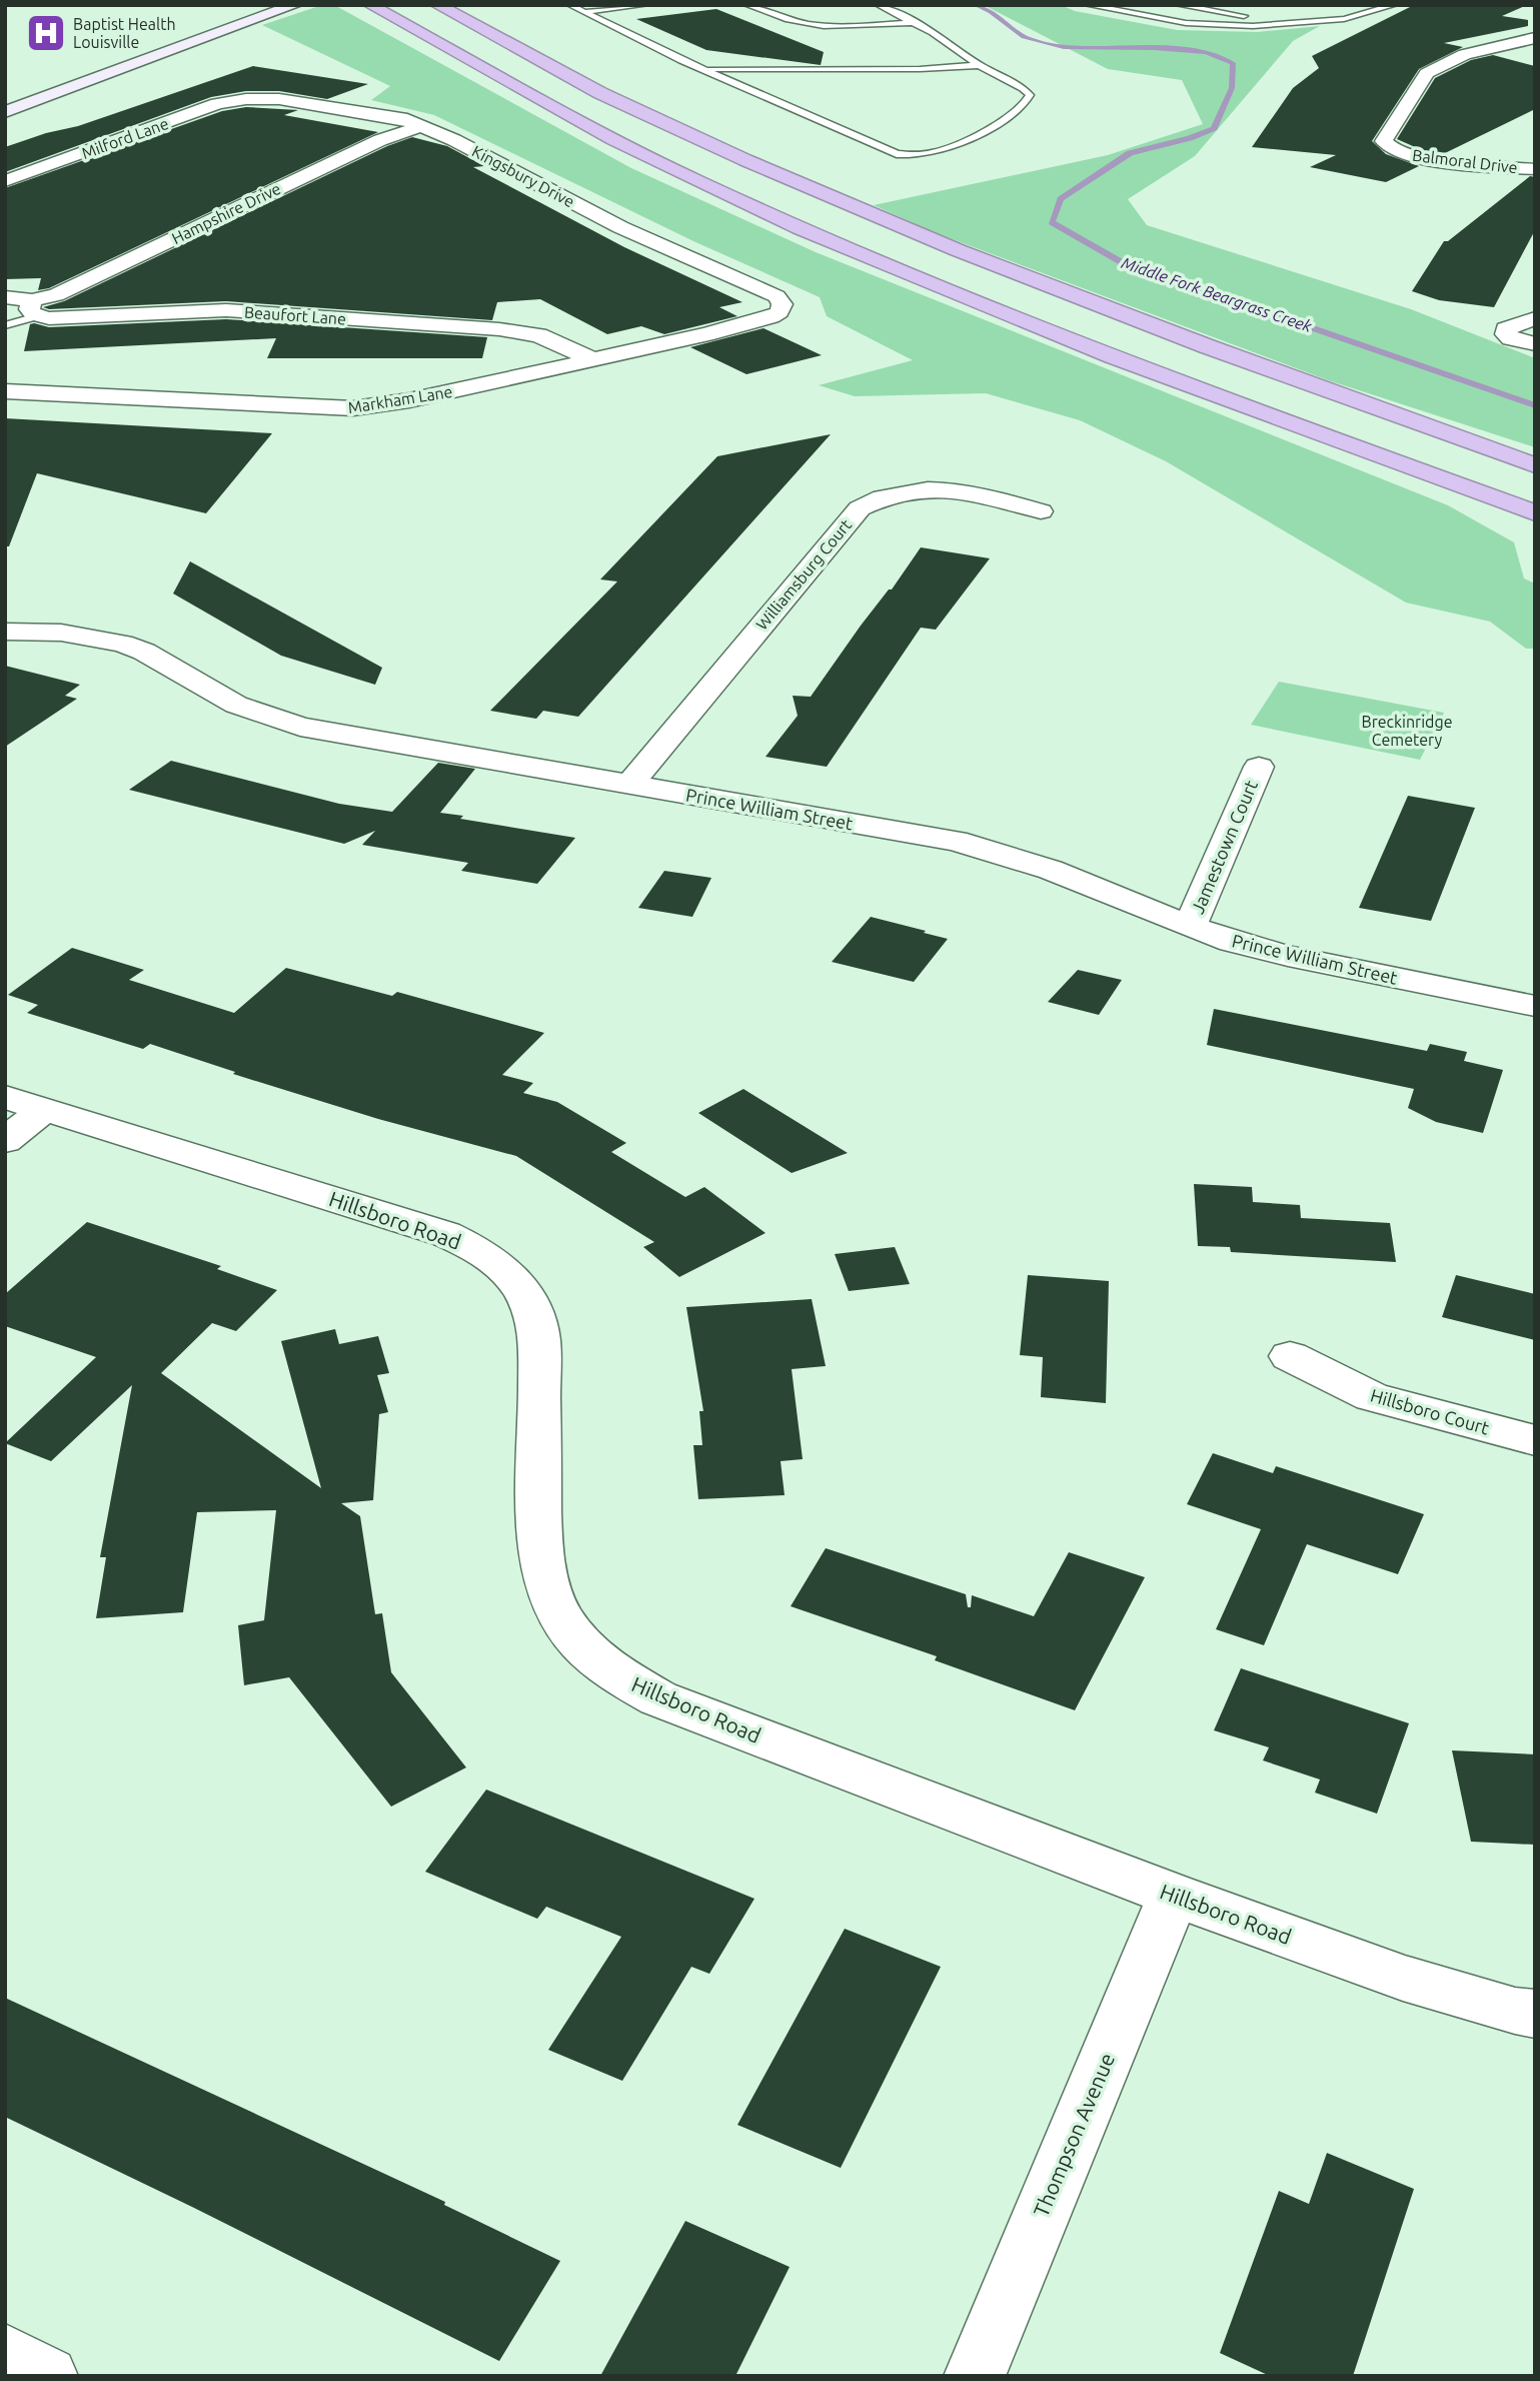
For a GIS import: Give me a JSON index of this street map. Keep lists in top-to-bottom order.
{
  "streets": {
    "street": [
      "Milford Lane",
      "Balmoral Drive",
      "Kingsbury Drive",
      "Hampshire Drive",
      "Beaufort Lane",
      "Markham Lane",
      "Williamsburg Court",
      "Prince William Street",
      "Jamestown Court",
      "Hillsboro Road",
      "Hillsboro Court",
      "Thompson Avenue"
    ]
  },
  "crossings": [
    ["Milford Lane", "Kingsbury Drive"],
    ["Kingsbury Drive", "Hampshire Drive"],
    ["Kingsbury Drive", "Markham Lane"],
    ["Hampshire Drive", "Beaufort Lane"],
    ["Beaufort Lane", "Markham Lane"],
    ["Williamsburg Court", "Prince William Street"],
    ["Prince William Street", "Jamestown Court"],
    ["Hillsboro Road", "Thompson Avenue"]
  ],
  "water": ["Middle Fork Beargrass Creek"],
  "parks": ["Breckinridge Cemetery"],
  "places": {
    "hospital": ["Baptist Health Louisville"]
  }
}
